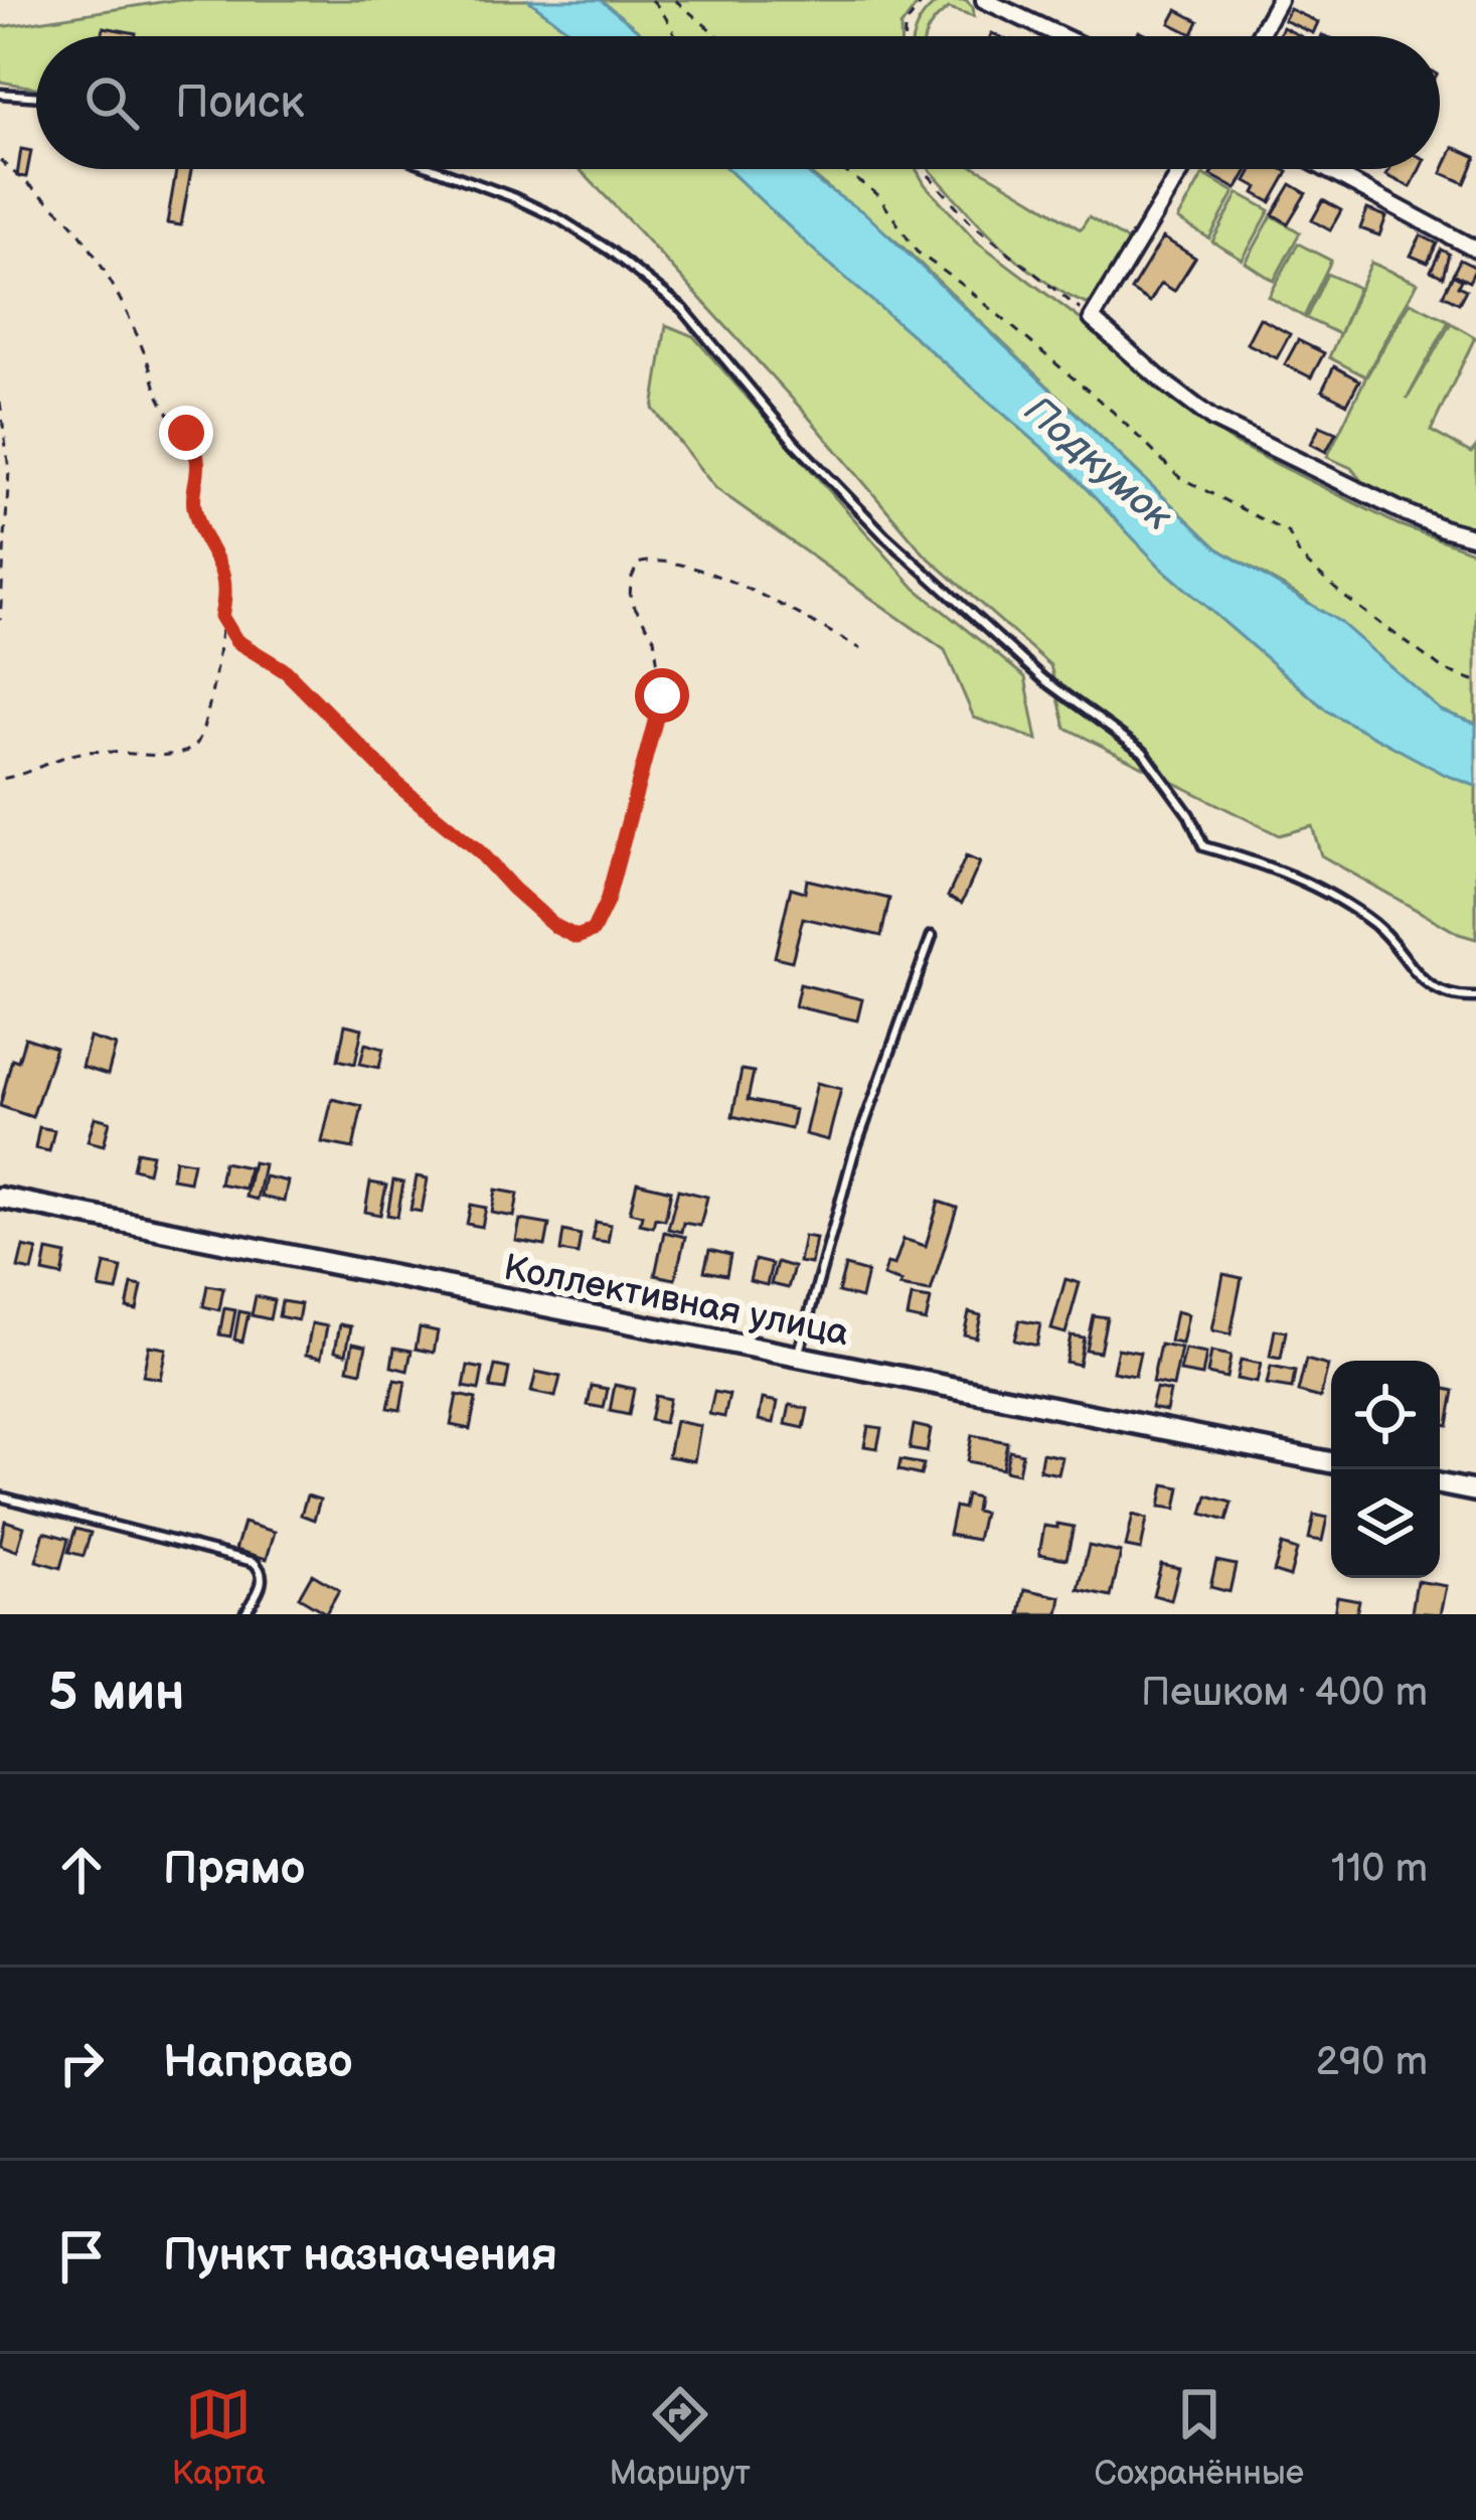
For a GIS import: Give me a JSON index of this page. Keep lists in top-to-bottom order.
{
  "streets": {
    "street": ["Коллективная улица"]
  },
  "water": ["Подкумок"],
  "page": {
    "search": "Поиск",
    "heading": ["5 мин", "Пешком · 400 m"],
    "list": [
      ["Прямо", "110 m"],
      ["Направо", "290 m"],
      "Пункт назначения"
    ],
    "nav": ["Карта", "Маршрут", "Сохранённые"]
  }
}
